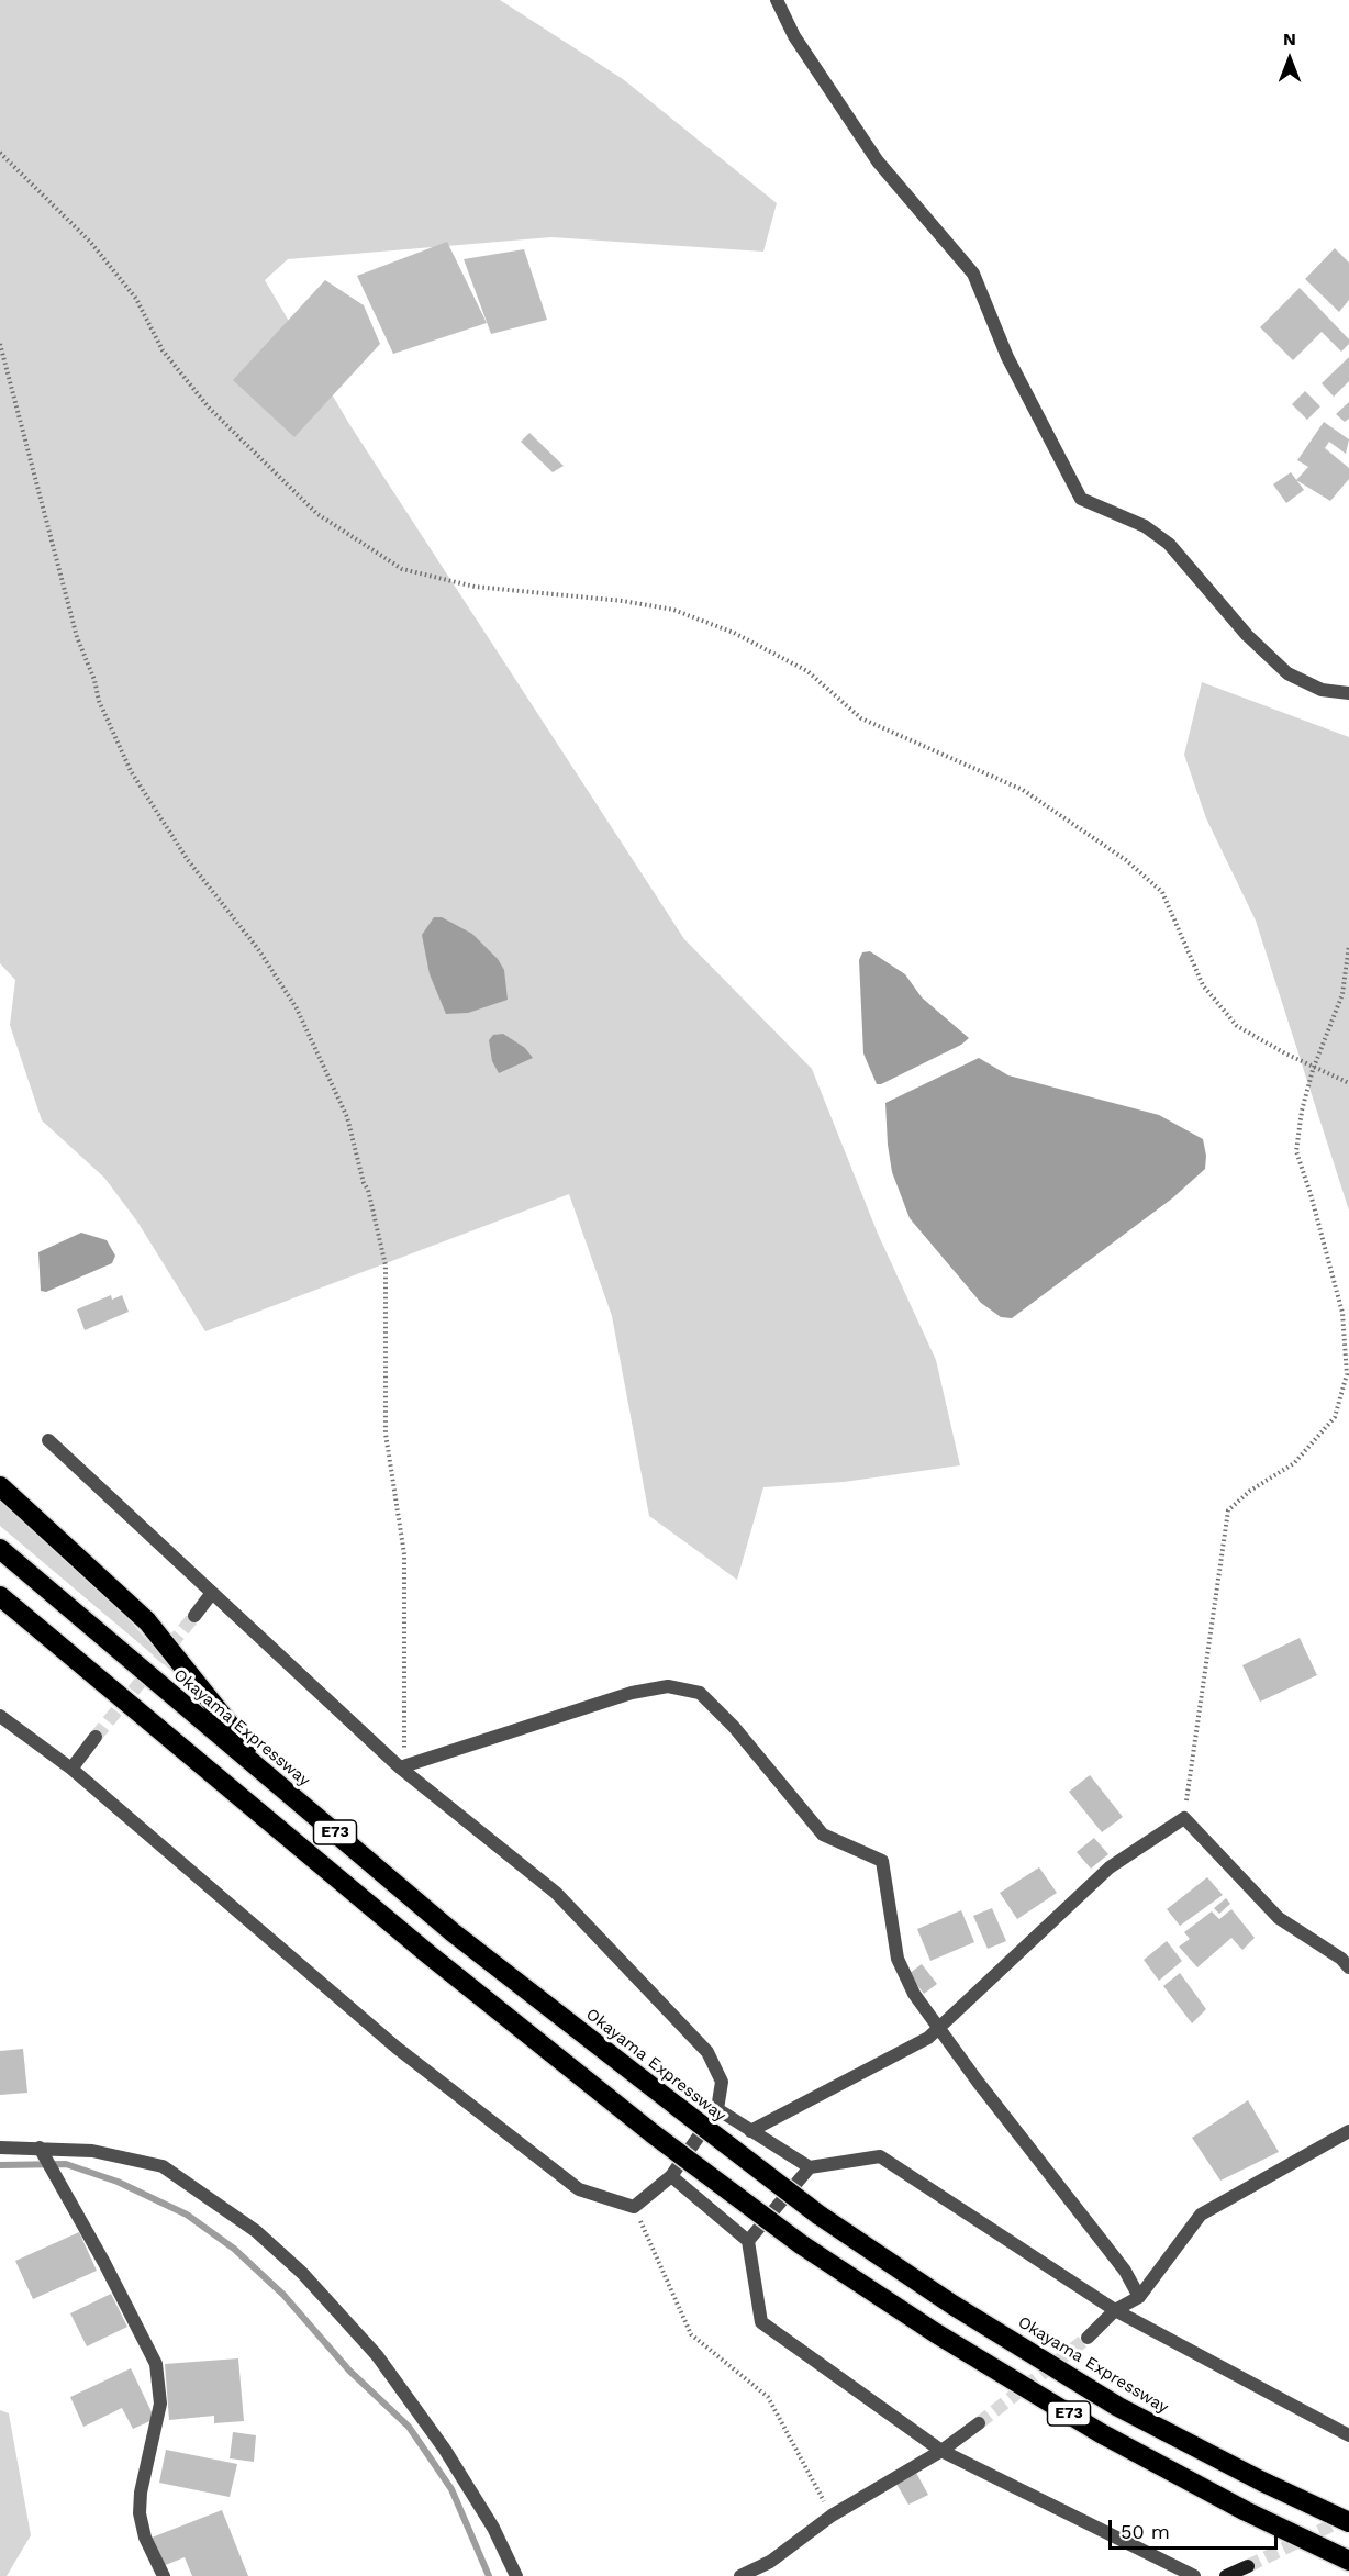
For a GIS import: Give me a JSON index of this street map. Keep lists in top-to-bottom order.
{
  "streets": {
    "highway": ["Okayama Expressway", "E73"]
  },
  "scale_bar": "50 m",
  "north": "top"
}
